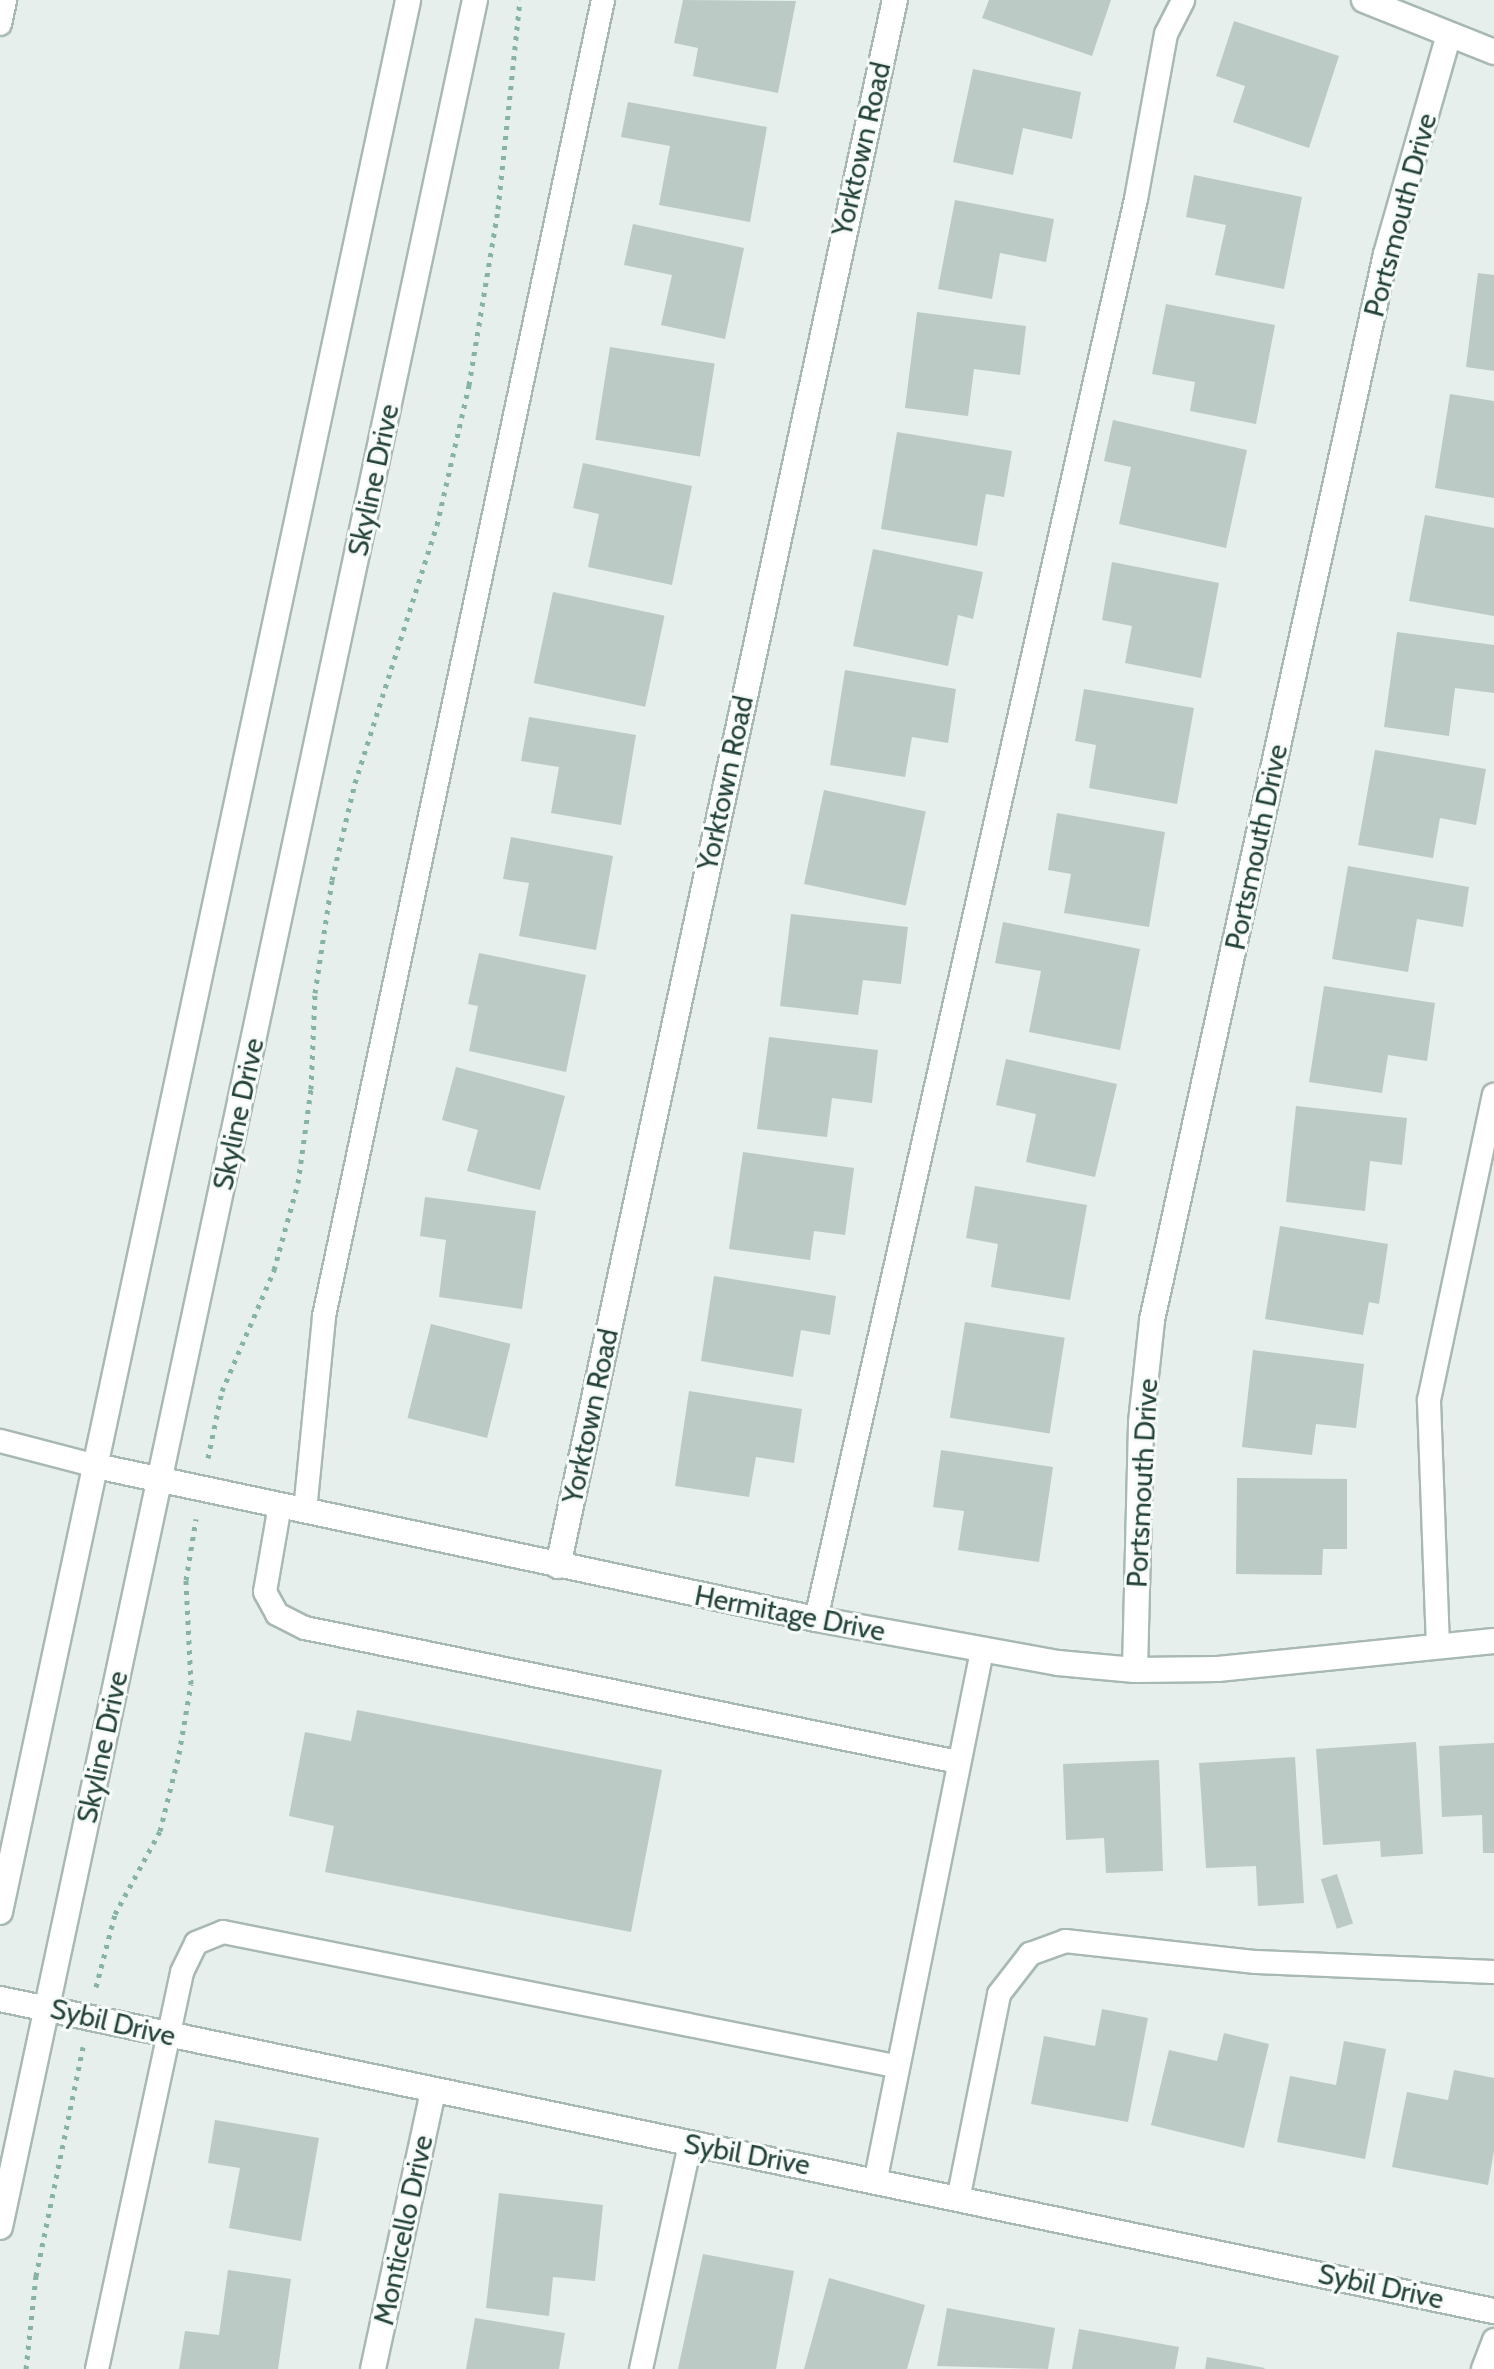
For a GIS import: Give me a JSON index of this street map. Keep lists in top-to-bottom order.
{
  "streets": {
    "street": [
      "Yorktown Road",
      "Portsmouth Drive",
      "Skyline Drive",
      "Hermitage Drive",
      "Sybil Drive",
      "Monticello Drive"
    ]
  },
  "crossings": [
    ["Yorktown Road", "Hermitage Drive"],
    ["Portsmouth Drive", "Hermitage Drive"],
    ["Skyline Drive", "Hermitage Drive"],
    ["Skyline Drive", "Sybil Drive"],
    ["Sybil Drive", "Monticello Drive"]
  ]
}
